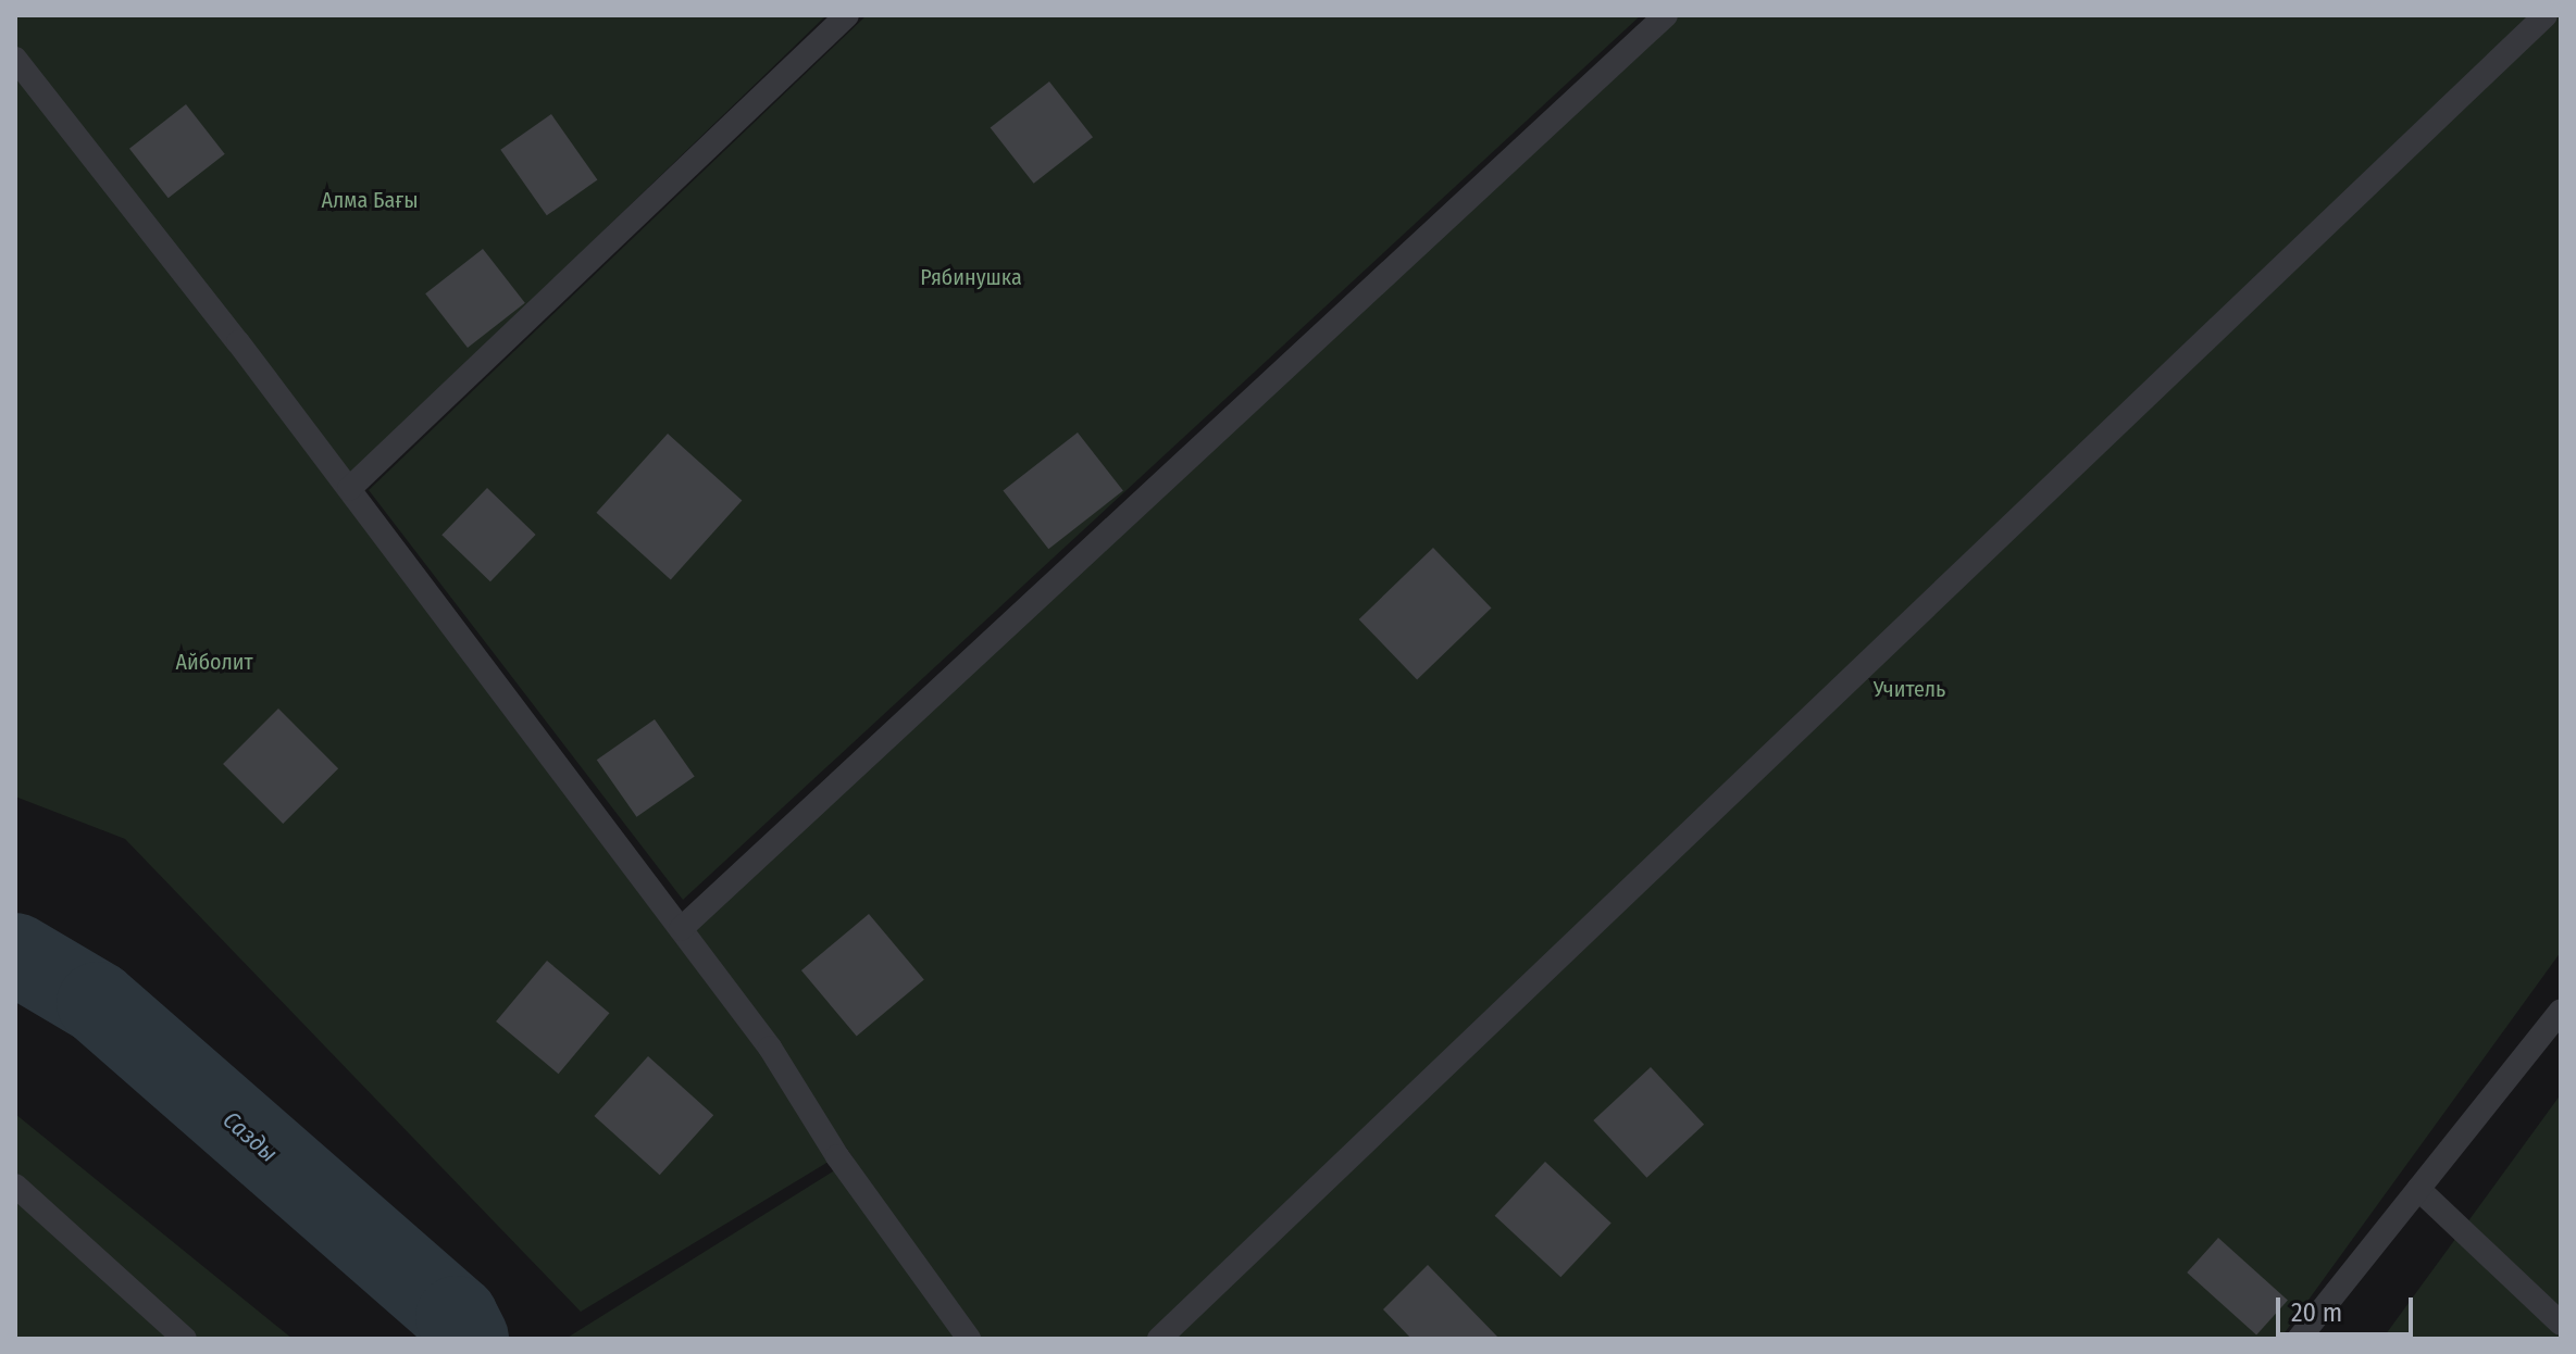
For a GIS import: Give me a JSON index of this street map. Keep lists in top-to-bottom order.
{
  "water": ["Сазды"],
  "parks": [
    "Алма Бағы",
    "Рябинушка",
    "Айболит",
    "Учитель"
  ],
  "scale_bar": "20 m"
}
